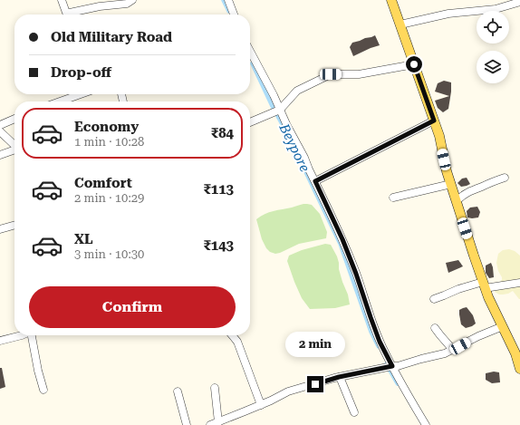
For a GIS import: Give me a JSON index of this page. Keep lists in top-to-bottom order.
{
  "water": ["Beypore"],
  "page": {
    "banner": ["Old Military Road", "Drop-off"],
    "list": [
      {
        "name": "Economy",
        "note": "1 min · 10:28",
        "value": "₹84"
      },
      {
        "name": "Comfort",
        "note": "2 min · 10:29",
        "value": "₹113"
      },
      {
        "name": "XL",
        "note": "3 min · 10:30",
        "value": "₹143"
      }
    ],
    "buttons": "Confirm",
    "bubble": "2 min"
  }
}
